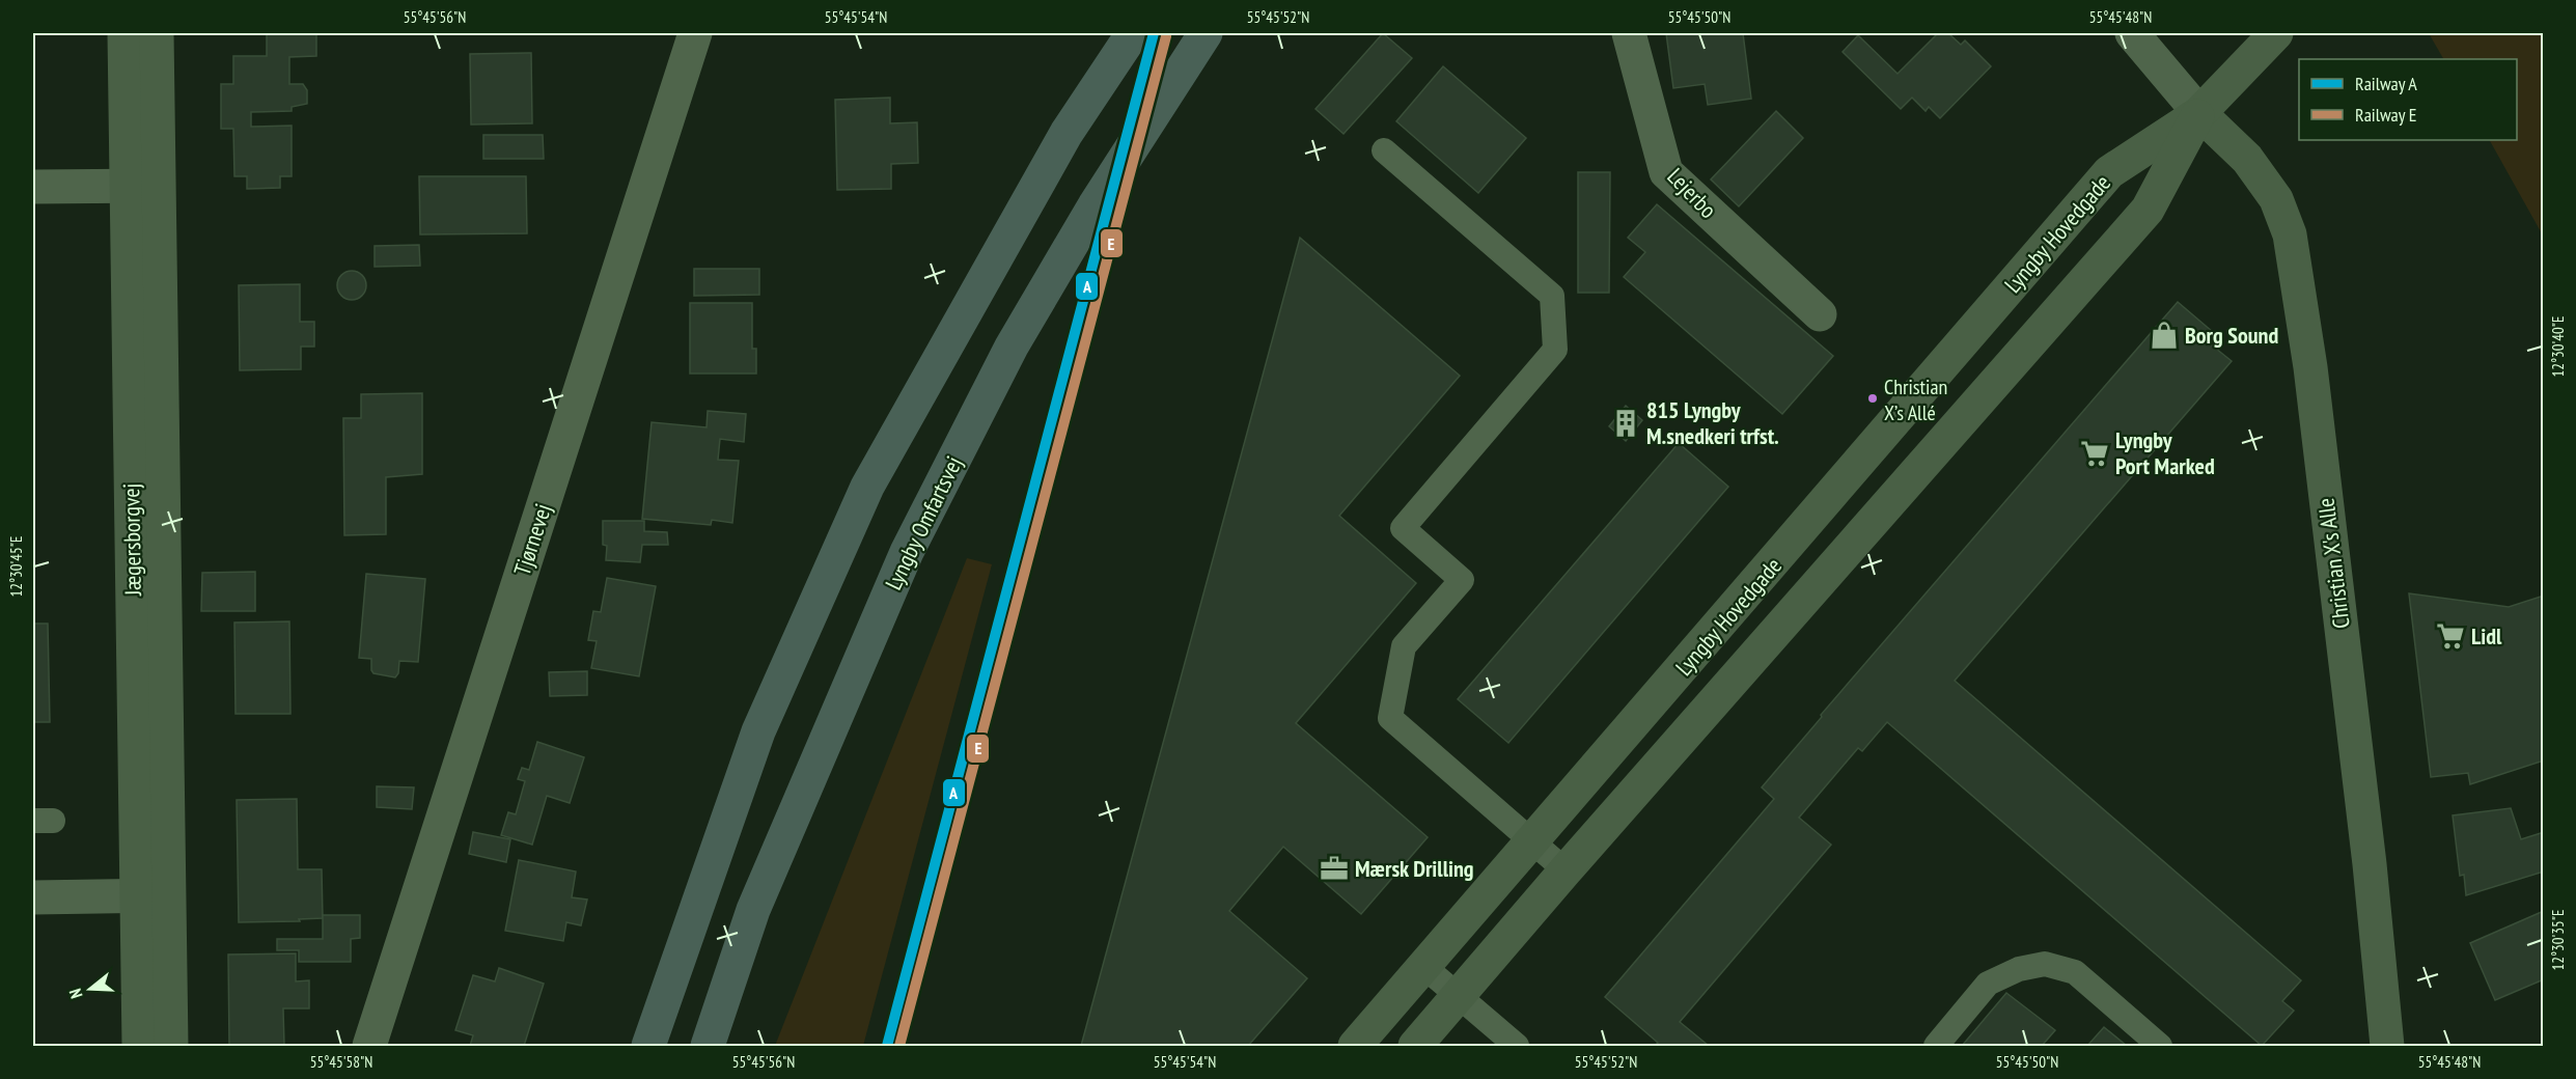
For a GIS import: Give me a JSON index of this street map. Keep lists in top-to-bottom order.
{
  "streets": {
    "highway": ["Lyngby Omfartsvej"],
    "street": [
      "Lejerbo",
      "Lyngby Hovedgade",
      "Jægersborgvej",
      "Tjørnevej",
      "Christian X's Alle"
    ]
  },
  "crossings": [
    ["Lyngby Hovedgade", "Christian X's Alle"]
  ],
  "places": {
    "shop": ["Borg Sound"],
    "other": ["Christian X’s Allé"],
    "building": ["815 Lyngby M.snedkeri trfst."],
    "supermarket": ["Lyngby Port Marked", "Lidl"],
    "office": ["Mærsk Drilling"]
  },
  "lines": ["rail line A", "rail line E"],
  "legend": ["Railway A", "Railway E"],
  "north": "left",
  "coordinates": [
    "55°45'56\"N",
    "55°45'54\"N",
    "55°45'52\"N",
    "55°45'50\"N",
    "55°45'48\"N",
    "12°30'40\"E",
    "12°30'45\"E",
    "12°30'35\"E",
    "55°45'58\"N"
  ]
}
